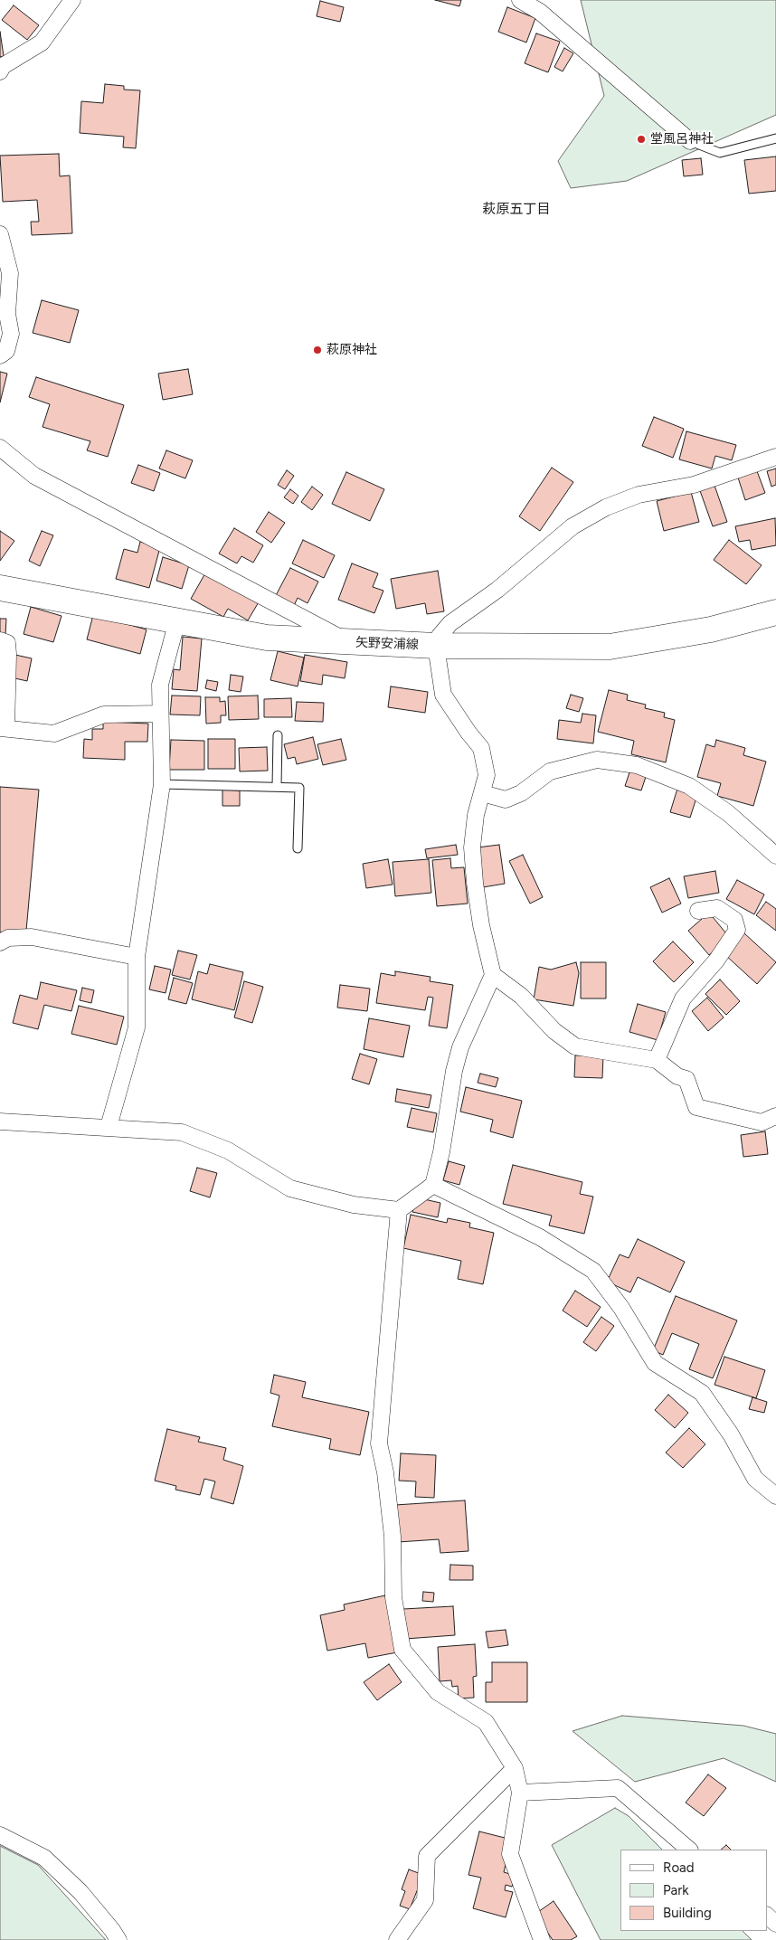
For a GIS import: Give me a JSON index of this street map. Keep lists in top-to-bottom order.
{
  "streets": {
    "main road": ["矢野安浦線"]
  },
  "districts": ["萩原五丁目"],
  "places": ["堂風呂神社", "萩原神社"],
  "legend": ["Road", "Park", "Building"]
}
